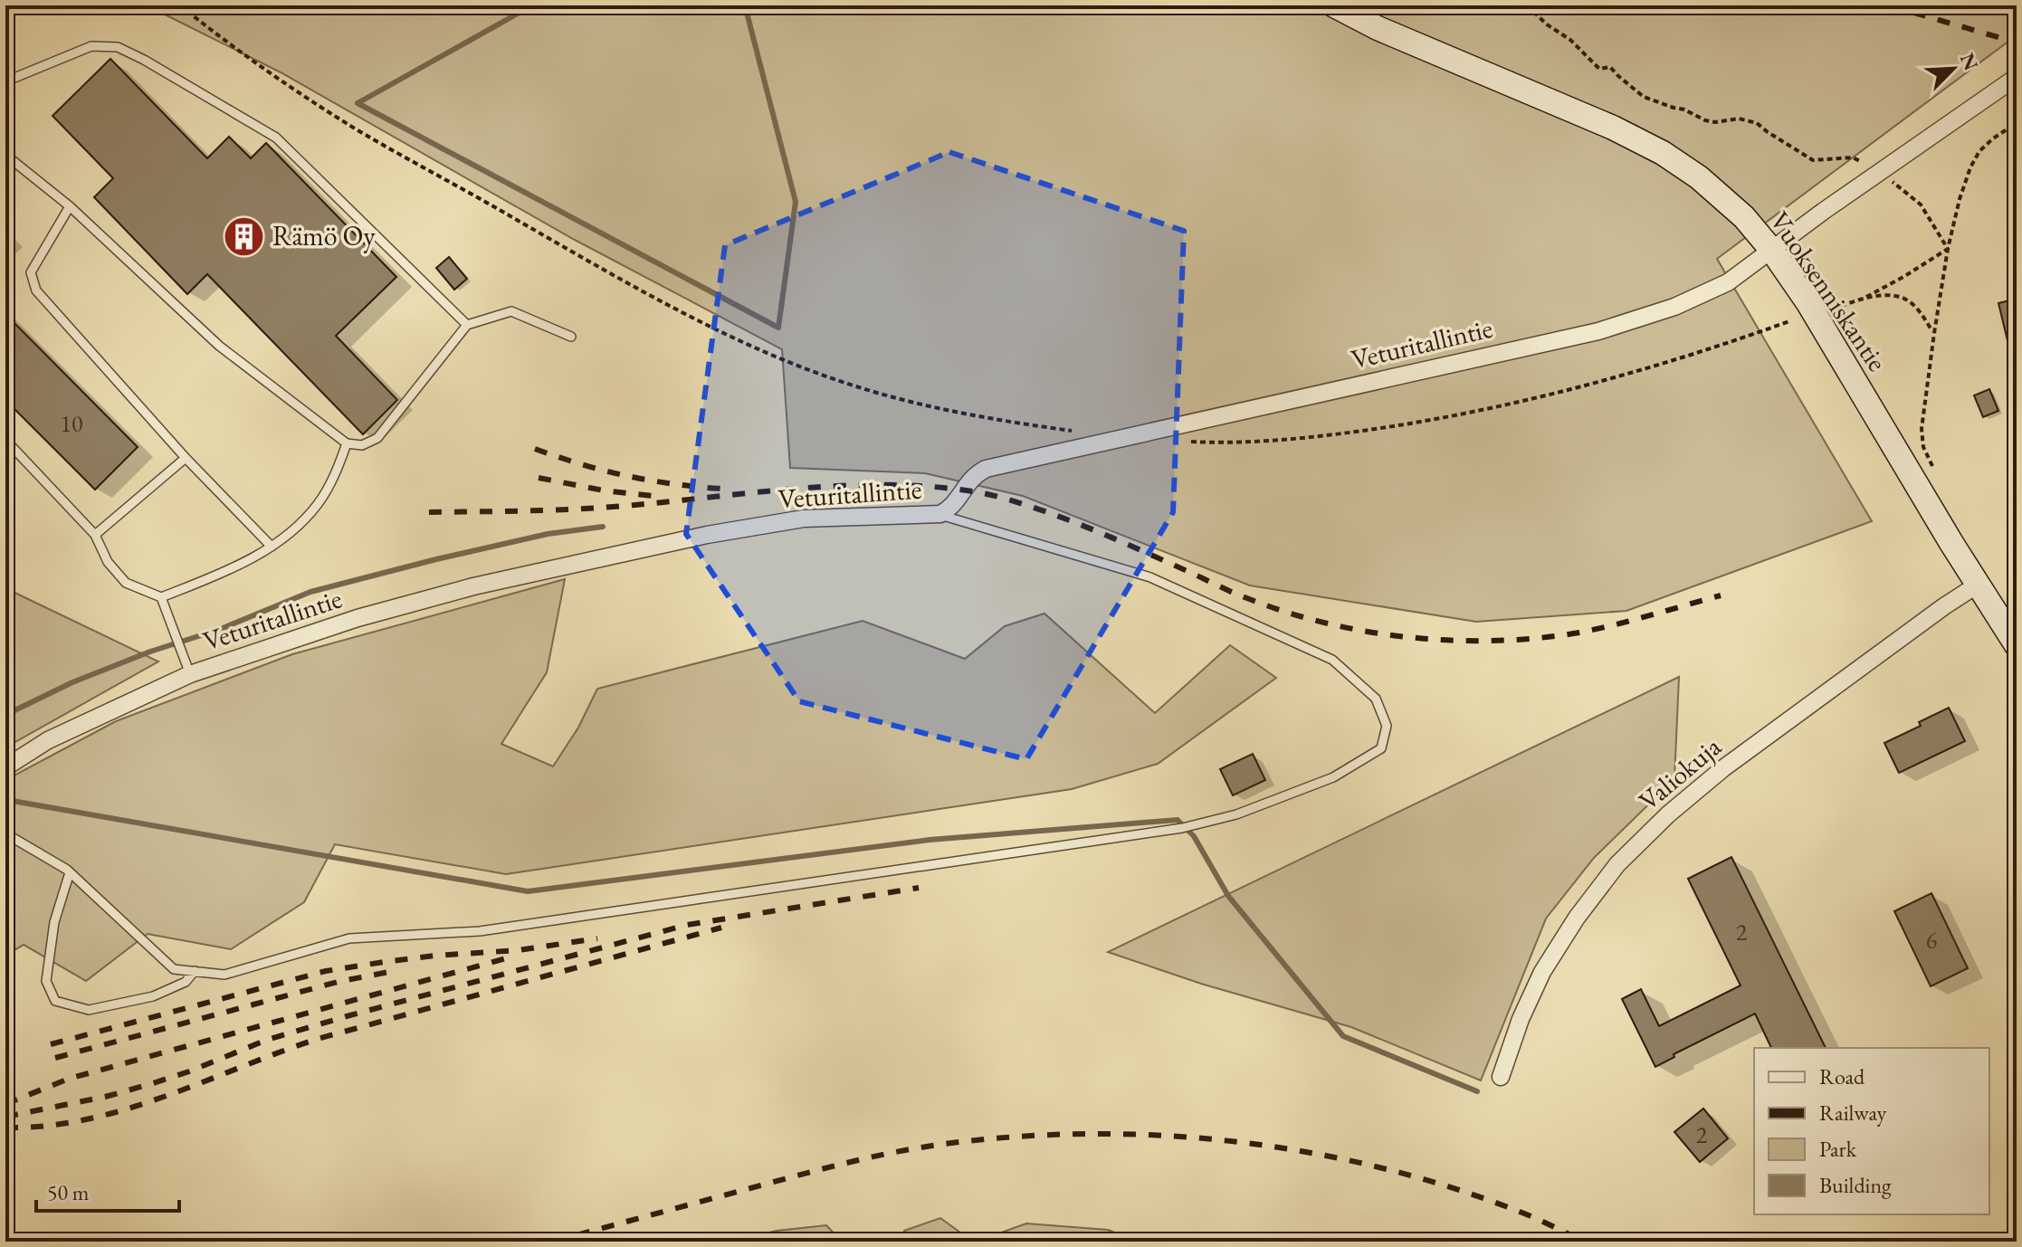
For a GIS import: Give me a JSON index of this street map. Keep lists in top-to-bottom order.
{
  "streets": {
    "street": ["Vuoksenniskantie", "Veturitallintie", "Valiokuja"]
  },
  "crossings": [
    ["Vuoksenniskantie", "Veturitallintie"],
    ["Vuoksenniskantie", "Valiokuja"]
  ],
  "places": {
    "building": ["Rämö Oy"]
  },
  "house_numbers": [
    "10",
    "2",
    "6",
    "2"
  ],
  "legend": [
    "Road",
    "Railway",
    "Park",
    "Building"
  ],
  "scale_bar": "50 m",
  "north": "top right"
}
